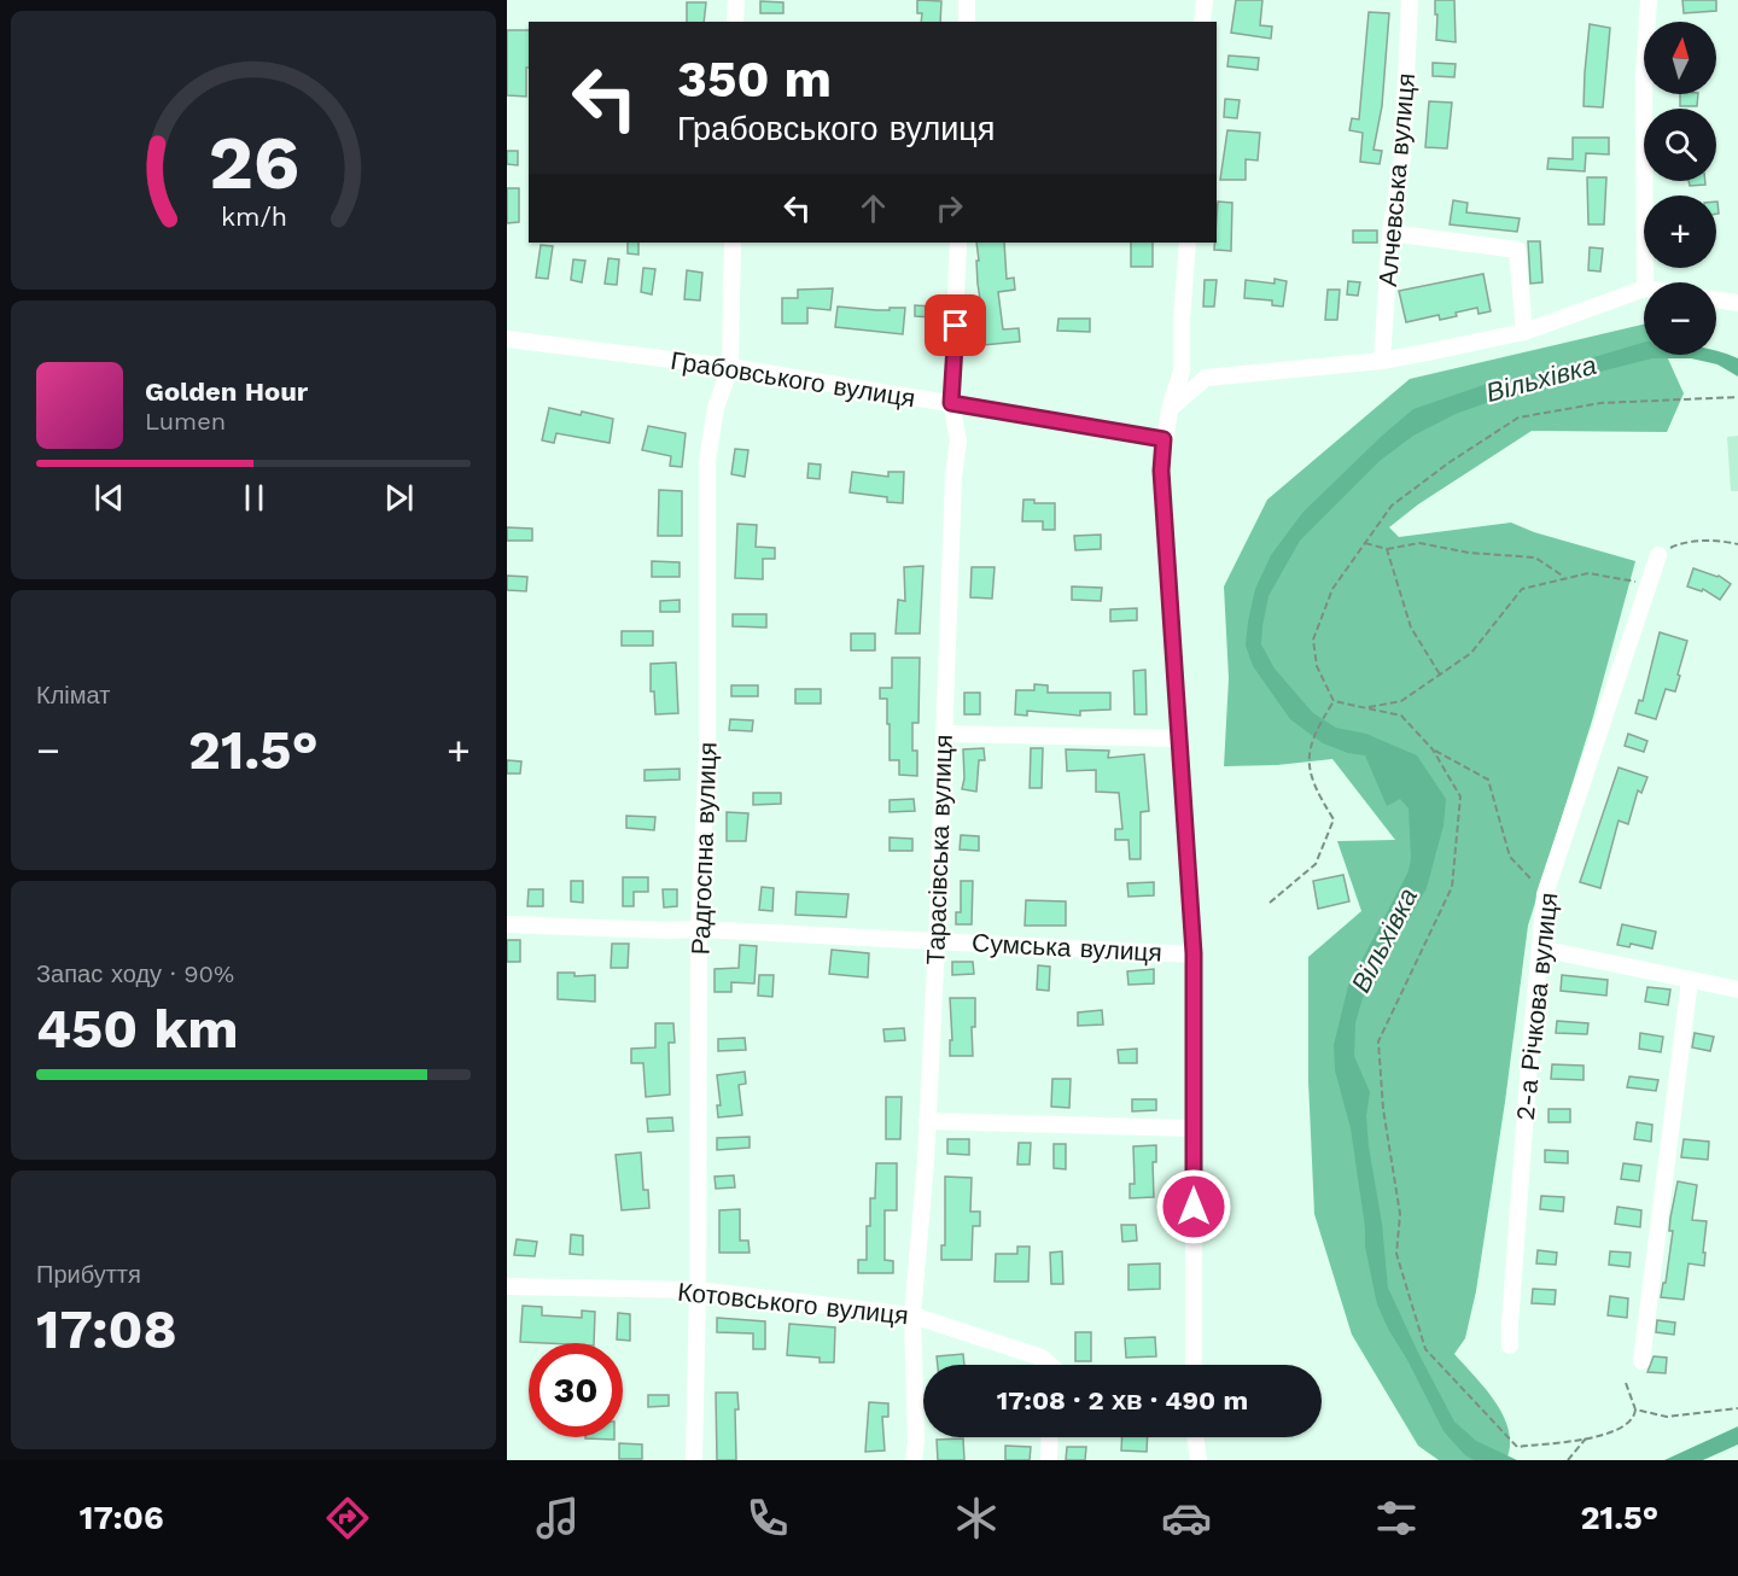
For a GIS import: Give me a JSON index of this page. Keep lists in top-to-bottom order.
{
  "streets": {
    "street": [
      "Алчевська вулиця",
      "Грабовського вулиця",
      "Радгоспна вулиця",
      "Тарасівська вулиця",
      "Сумська вулиця",
      "2-а Річкова вулиця",
      "Котовського вулиця"
    ]
  },
  "crossings": [
    ["Грабовського вулиця", "Радгоспна вулиця"],
    ["Грабовського вулиця", "Тарасівська вулиця"],
    ["Радгоспна вулиця", "Сумська вулиця"],
    ["Радгоспна вулиця", "Котовського вулиця"],
    ["Тарасівська вулиця", "Сумська вулиця"],
    ["Тарасівська вулиця", "Котовського вулиця"]
  ],
  "water": ["Вільхівка"],
  "north": "top",
  "page": {
    "map_buttons": ["+", "−"],
    "turn": ["350 m", "Грабовського вулиця"],
    "song": ["Golden Hour", "Lumen"],
    "tile": [
      "Клімат",
      ["Запас ходу · 90%", "450 km"],
      ["Прибуття", "17:08"]
    ],
    "heat": ["−", "21.5°", "+"],
    "limit": "30",
    "trip": "17:08 · 2 хв · 490 m",
    "tabs": ["17:06", "21.5°"],
    "gauge": ["26", "km/h"]
  }
}
